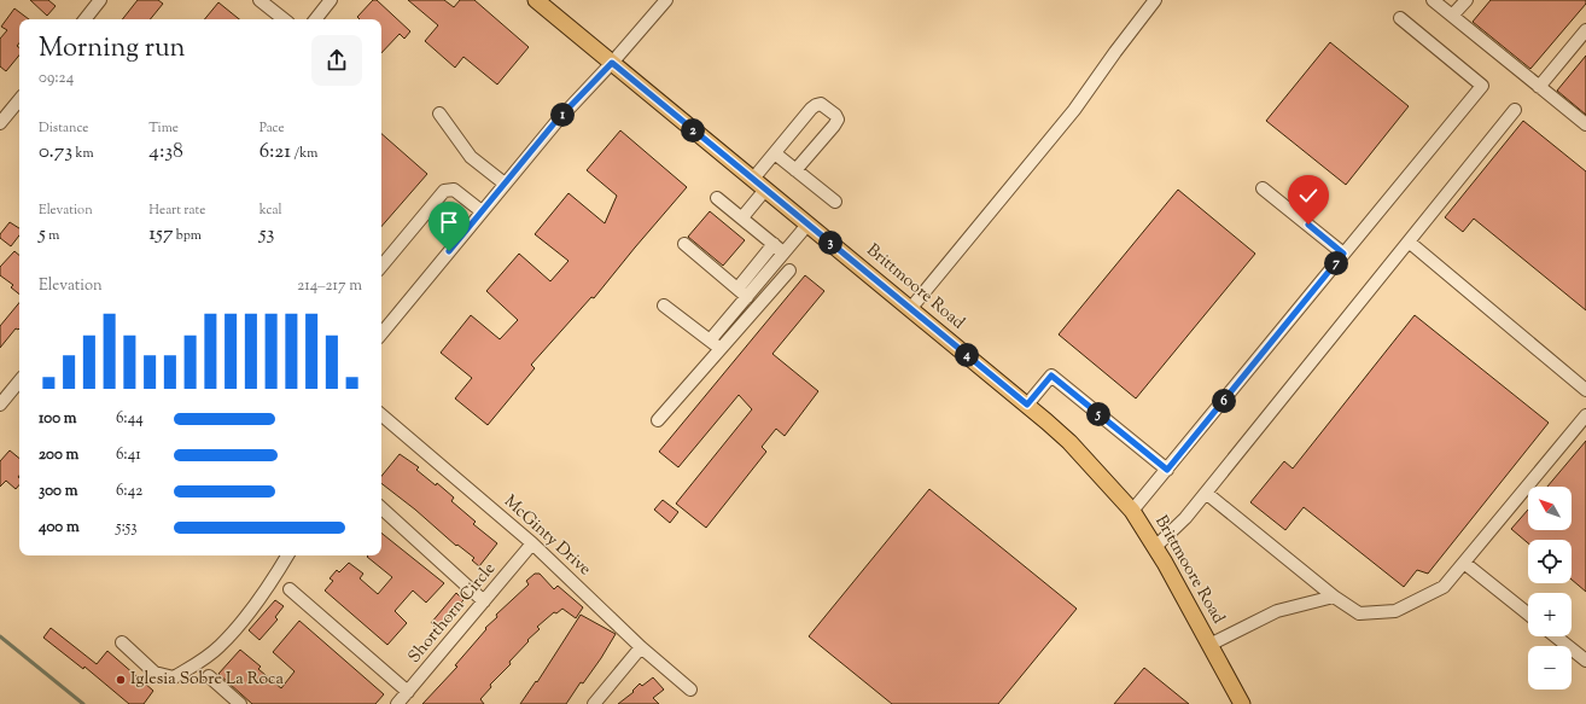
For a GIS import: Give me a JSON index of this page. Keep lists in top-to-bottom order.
{
  "streets": {
    "main road": ["Brittmoore Road"],
    "street": ["McGinty Drive", "Shorthorn Circle"]
  },
  "crossings": [
    ["McGinty Drive", "Shorthorn Circle"]
  ],
  "places": ["Iglesia Sobre La Roca"],
  "north": "top left",
  "page": {
    "heading": ["Morning run", "09:24"],
    "stats": [
      ["Distance", "0.73 km"],
      ["Time", "4:38"],
      ["Pace", "6:21 /km"],
      ["Elevation", "5 m"],
      ["Heart rate", "157 bpm"],
      ["kcal", "53"]
    ],
    "pins": [
      "1",
      "2",
      "3",
      "7",
      "4",
      "6",
      "5"
    ],
    "chart": ["Elevation", "214–217 m"],
    "list": [
      {
        "name": "100 m",
        "note": "6:44"
      },
      {
        "name": "200 m",
        "note": "6:41"
      },
      {
        "name": "300 m",
        "note": "6:42"
      },
      {
        "name": "400 m",
        "note": "5:53"
      }
    ],
    "map_buttons": ["+", "−"]
  }
}
